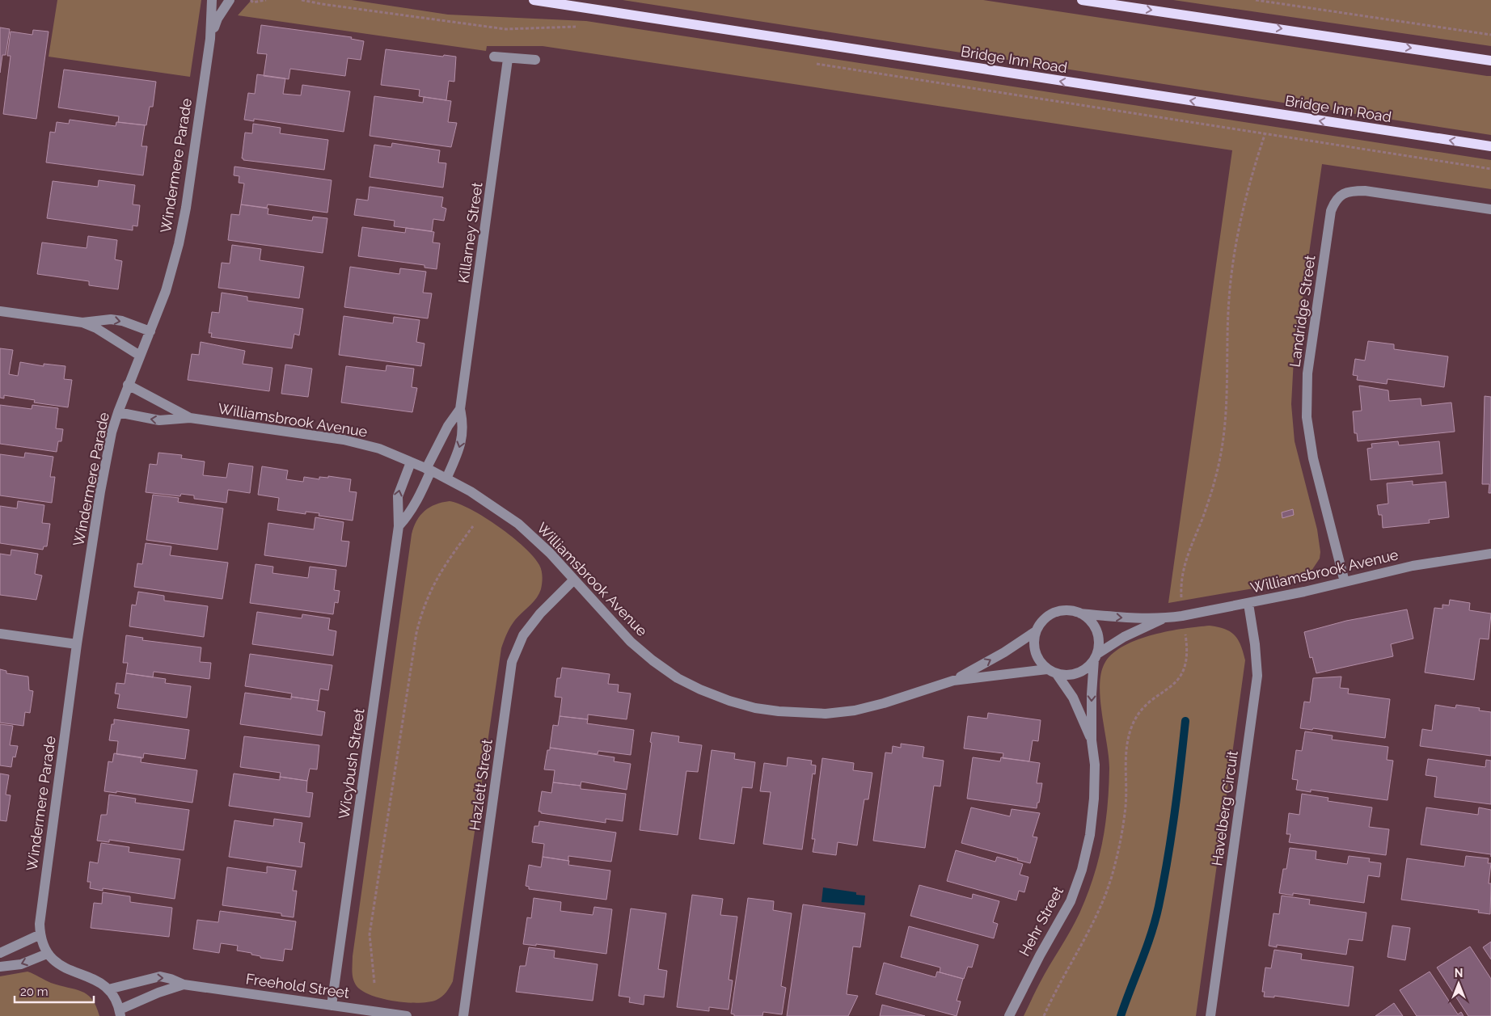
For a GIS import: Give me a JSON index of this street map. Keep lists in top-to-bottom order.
{
  "streets": {
    "main road": ["Bridge Inn Road"],
    "street": [
      "Windermere Parade",
      "Killarney Street",
      "Landridge Street",
      "Williamsbrook Avenue",
      "Wicybush Street",
      "Hazlett Street",
      "Havelberg Circuit",
      "Hehr Street",
      "Freehold Street"
    ]
  },
  "crossings": [
    ["Windermere Parade", "Williamsbrook Avenue"],
    ["Killarney Street", "Williamsbrook Avenue"],
    ["Landridge Street", "Williamsbrook Avenue"],
    ["Williamsbrook Avenue", "Wicybush Street"],
    ["Williamsbrook Avenue", "Hazlett Street"],
    ["Williamsbrook Avenue", "Havelberg Circuit"],
    ["Williamsbrook Avenue", "Hehr Street"],
    ["Wicybush Street", "Freehold Street"]
  ],
  "scale_bar": "20 m",
  "north": "top"
}
